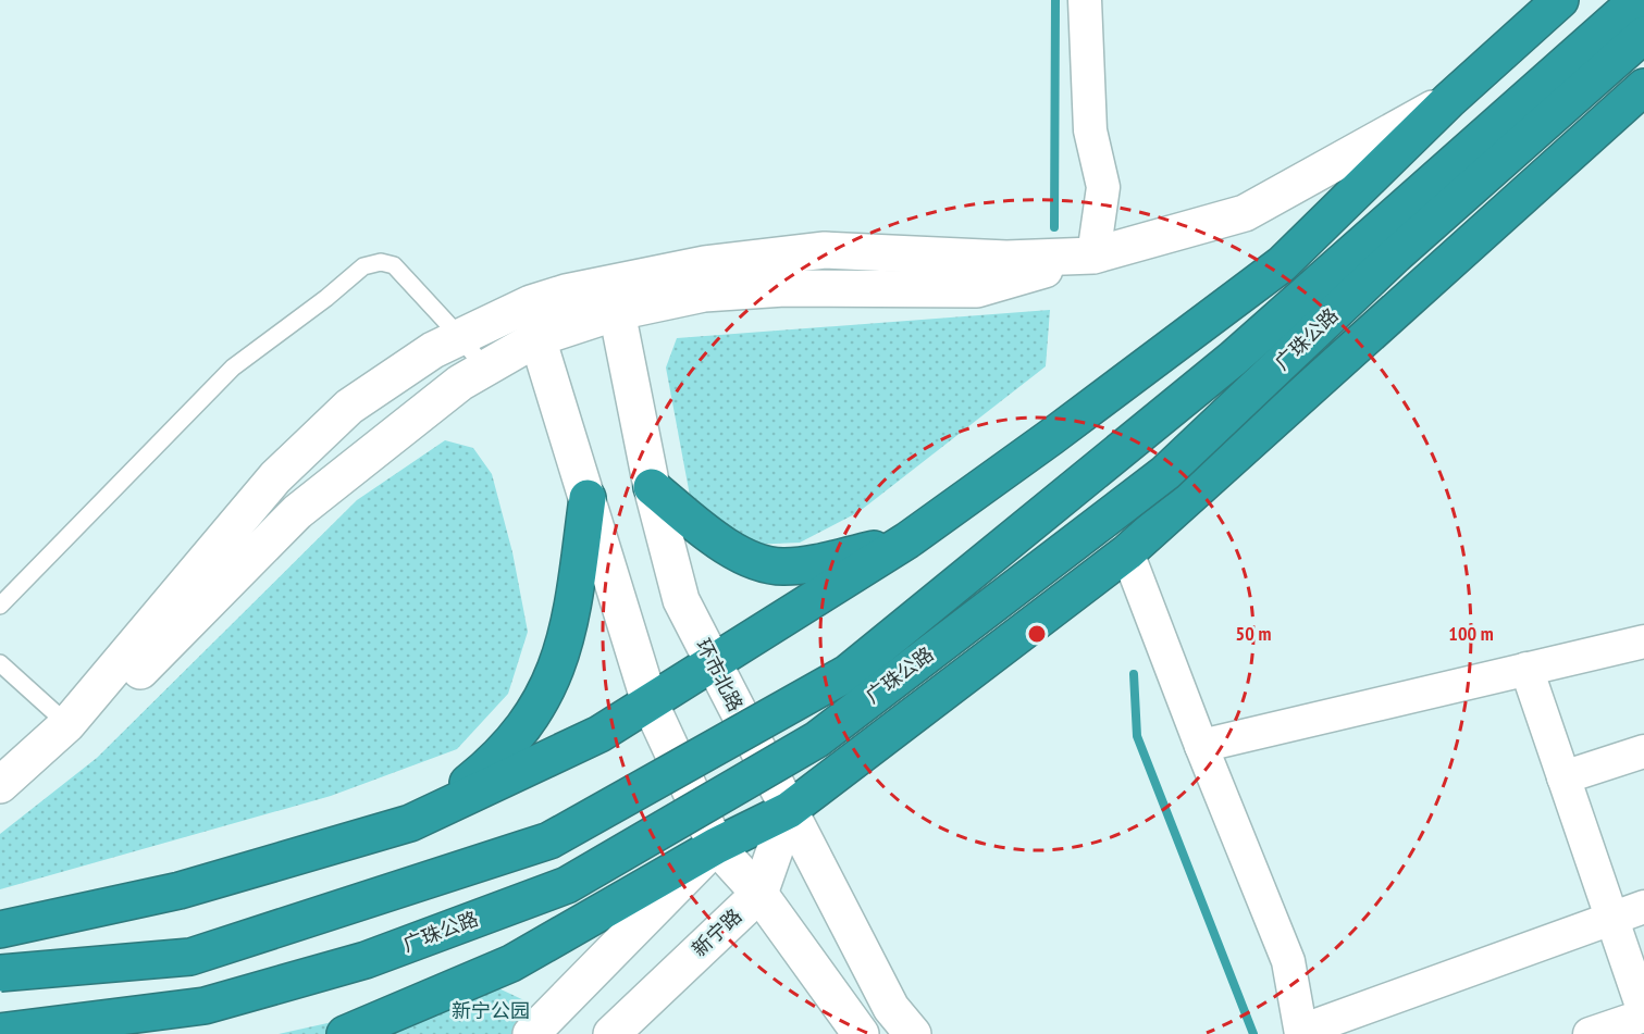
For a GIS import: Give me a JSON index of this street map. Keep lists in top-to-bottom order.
{
  "streets": {
    "highway": ["广珠公路"],
    "street": ["环市北路", "新宁路"]
  },
  "crossings": [
    ["广珠公路", "环市北路"],
    ["广珠公路", "新宁路"],
    ["环市北路", "新宁路"]
  ],
  "parks": ["新宁公园"],
  "rings": ["50 m", "100 m"]
}
